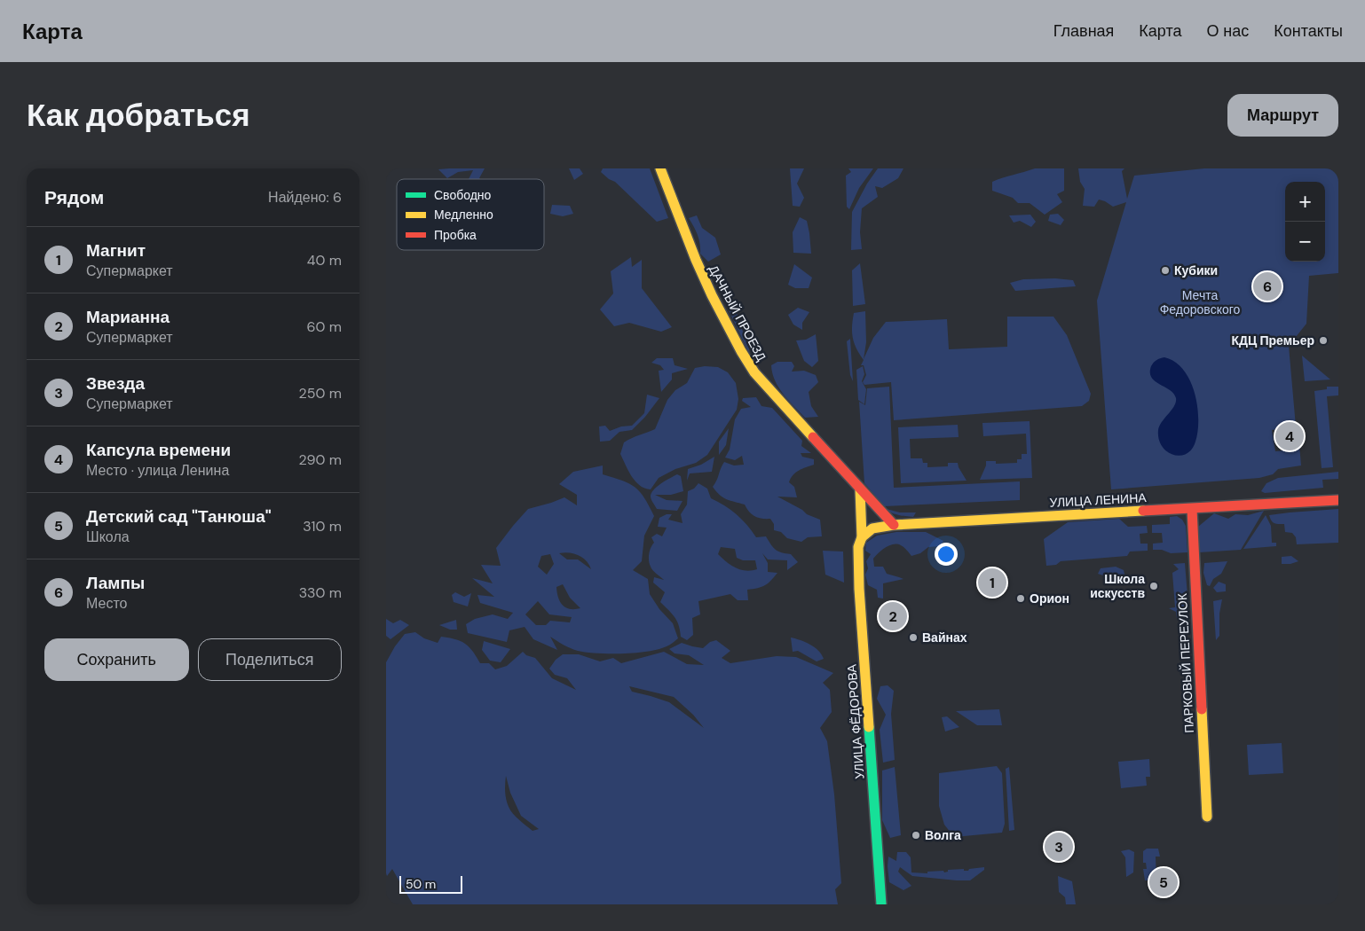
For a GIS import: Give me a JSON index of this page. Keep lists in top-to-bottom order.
{
  "streets": {
    "street": [
      "ДАЧНЫЙ ПРОЕЗД",
      "УЛИЦА ЛЕНИНА",
      "ПАРКОВЫЙ ПЕРЕУЛОК",
      "УЛИЦА ФЁДОРОВА"
    ]
  },
  "crossings": [
    ["ДАЧНЫЙ ПРОЕЗД", "УЛИЦА ЛЕНИНА"],
    ["ДАЧНЫЙ ПРОЕЗД", "УЛИЦА ФЁДОРОВА"],
    ["УЛИЦА ЛЕНИНА", "ПАРКОВЫЙ ПЕРЕУЛОК"],
    ["УЛИЦА ЛЕНИНА", "УЛИЦА ФЁДОРОВА"]
  ],
  "parks": ["Мечта Федоровского"],
  "places": [
    "Кубики",
    "КДЦ Премьер",
    "Школа искусств",
    "Орион",
    "Вайнах",
    "Волга"
  ],
  "legend": ["Свободно", "Медленно", "Пробка"],
  "scale_bar": "50 m",
  "page": {
    "header": "Карта",
    "nav": [
      "Главная",
      "Карта",
      "О нас",
      "Контакты"
    ],
    "buttons": [
      "Маршрут",
      ["Сохранить", "Поделиться"]
    ],
    "title": "Как добраться",
    "heading": ["Рядом", "Найдено: 6"],
    "map_buttons": ["+", "−"],
    "list": [
      {
        "mark": "1",
        "name": "Магнит",
        "note": "Супермаркет",
        "value": "40 m"
      },
      {
        "mark": "2",
        "name": "Марианна",
        "note": "Супермаркет",
        "value": "60 m"
      },
      {
        "mark": "3",
        "name": "Звезда",
        "note": "Супермаркет",
        "value": "250 m"
      },
      {
        "mark": "4",
        "name": "Капсула времени",
        "note": "Место · улица Ленина",
        "value": "290 m"
      },
      {
        "mark": "5",
        "name": "Детский сад \"Танюша\"",
        "note": "Школа",
        "value": "310 m"
      },
      {
        "mark": "6",
        "name": "Лампы",
        "note": "Место",
        "value": "330 m"
      }
    ],
    "pins": [
      "6",
      "4",
      "1",
      "2",
      "3",
      "5"
    ],
    "scale": "50 m"
  }
}
